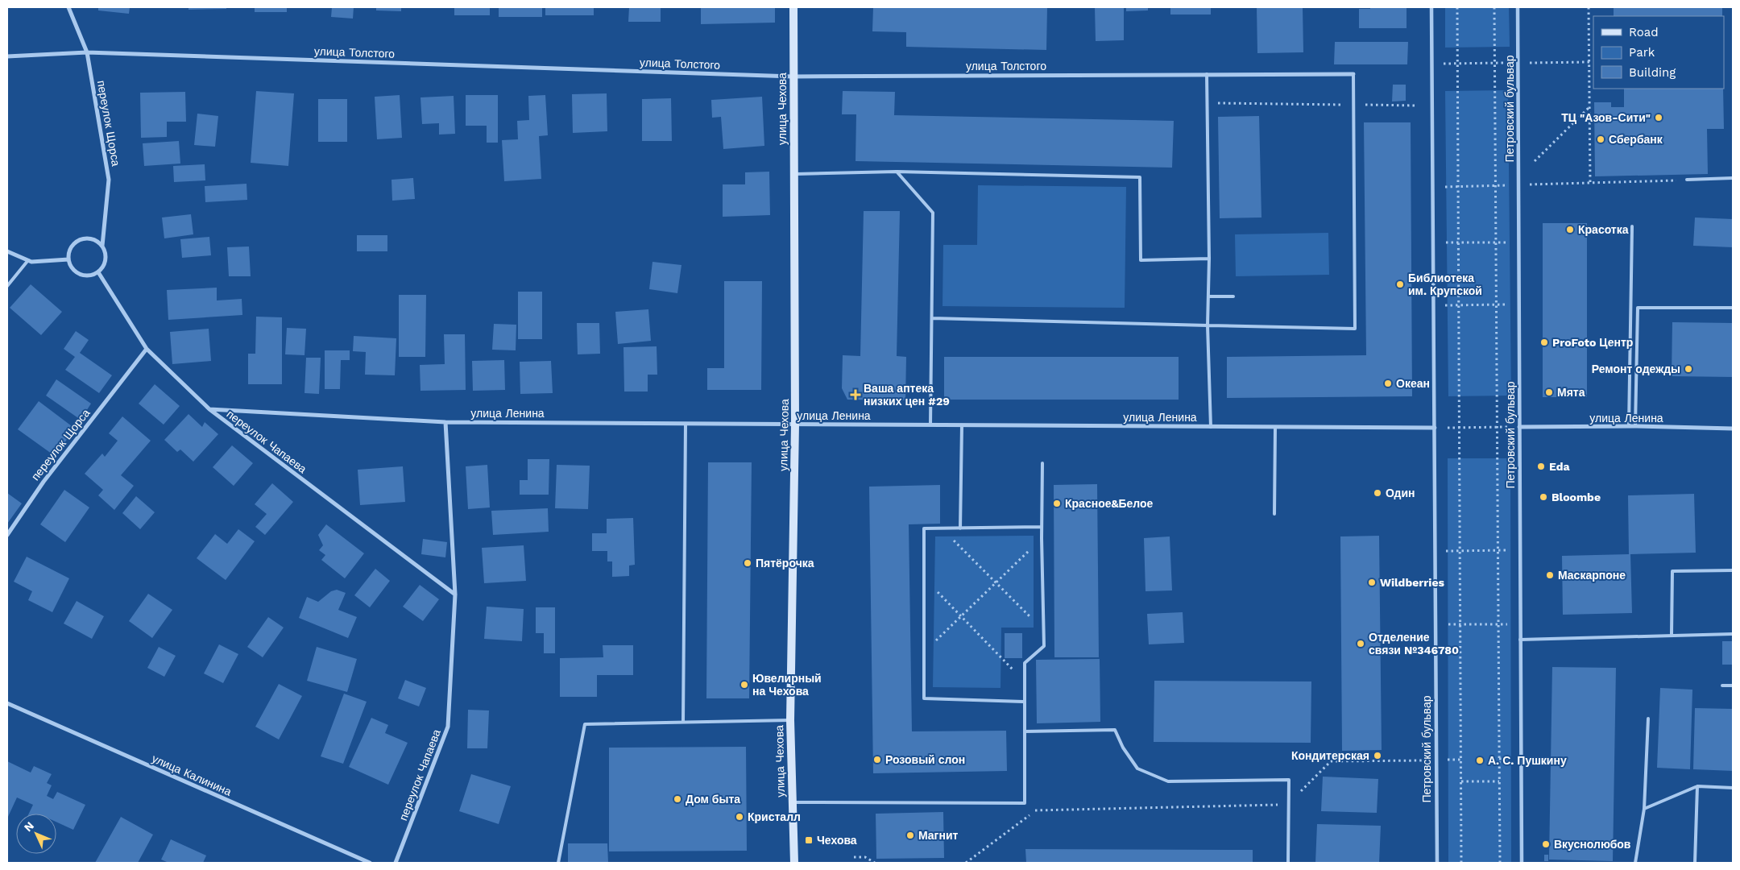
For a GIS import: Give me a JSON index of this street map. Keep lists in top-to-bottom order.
{
  "streets": {
    "main road": ["улица Чехова"],
    "street": [
      "улица Толстого",
      "Петровский бульвар",
      "переулок Щорса",
      "улица Ленина",
      "переулок Чапаева",
      "улица Калинина"
    ]
  },
  "crossings": [
    ["улица Толстого", "улица Чехова"],
    ["улица Толстого", "переулок Щорса"],
    ["улица Чехова", "улица Ленина"],
    ["Петровский бульвар", "улица Ленина"],
    ["переулок Щорса", "переулок Чапаева"],
    ["улица Ленина", "переулок Чапаева"]
  ],
  "places": {
    "other": [
      "ТЦ \"Азов-Сити\"",
      "Сбербанк",
      "Красотка",
      "Библиотека им. Крупской",
      "ProFoto Центр",
      "Ремонт одежды",
      "Океан",
      "Мята",
      "Eda",
      "Один",
      "Bloombe",
      "Красное&Белое",
      "Пятёрочка",
      "Маскарпоне",
      "Wildberries",
      "Отделение связи №346780",
      "Ювелирный на Чехова",
      "Кондитерская",
      "Розовый слон",
      "А. С. Пушкину",
      "Дом быта",
      "Кристалл",
      "Магнит",
      "Вкуснолюбов"
    ],
    "health": ["Ваша аптека низких цен #29"],
    "transit": ["Чехова"]
  },
  "legend": ["Road", "Park", "Building"],
  "north": "top left"
}
